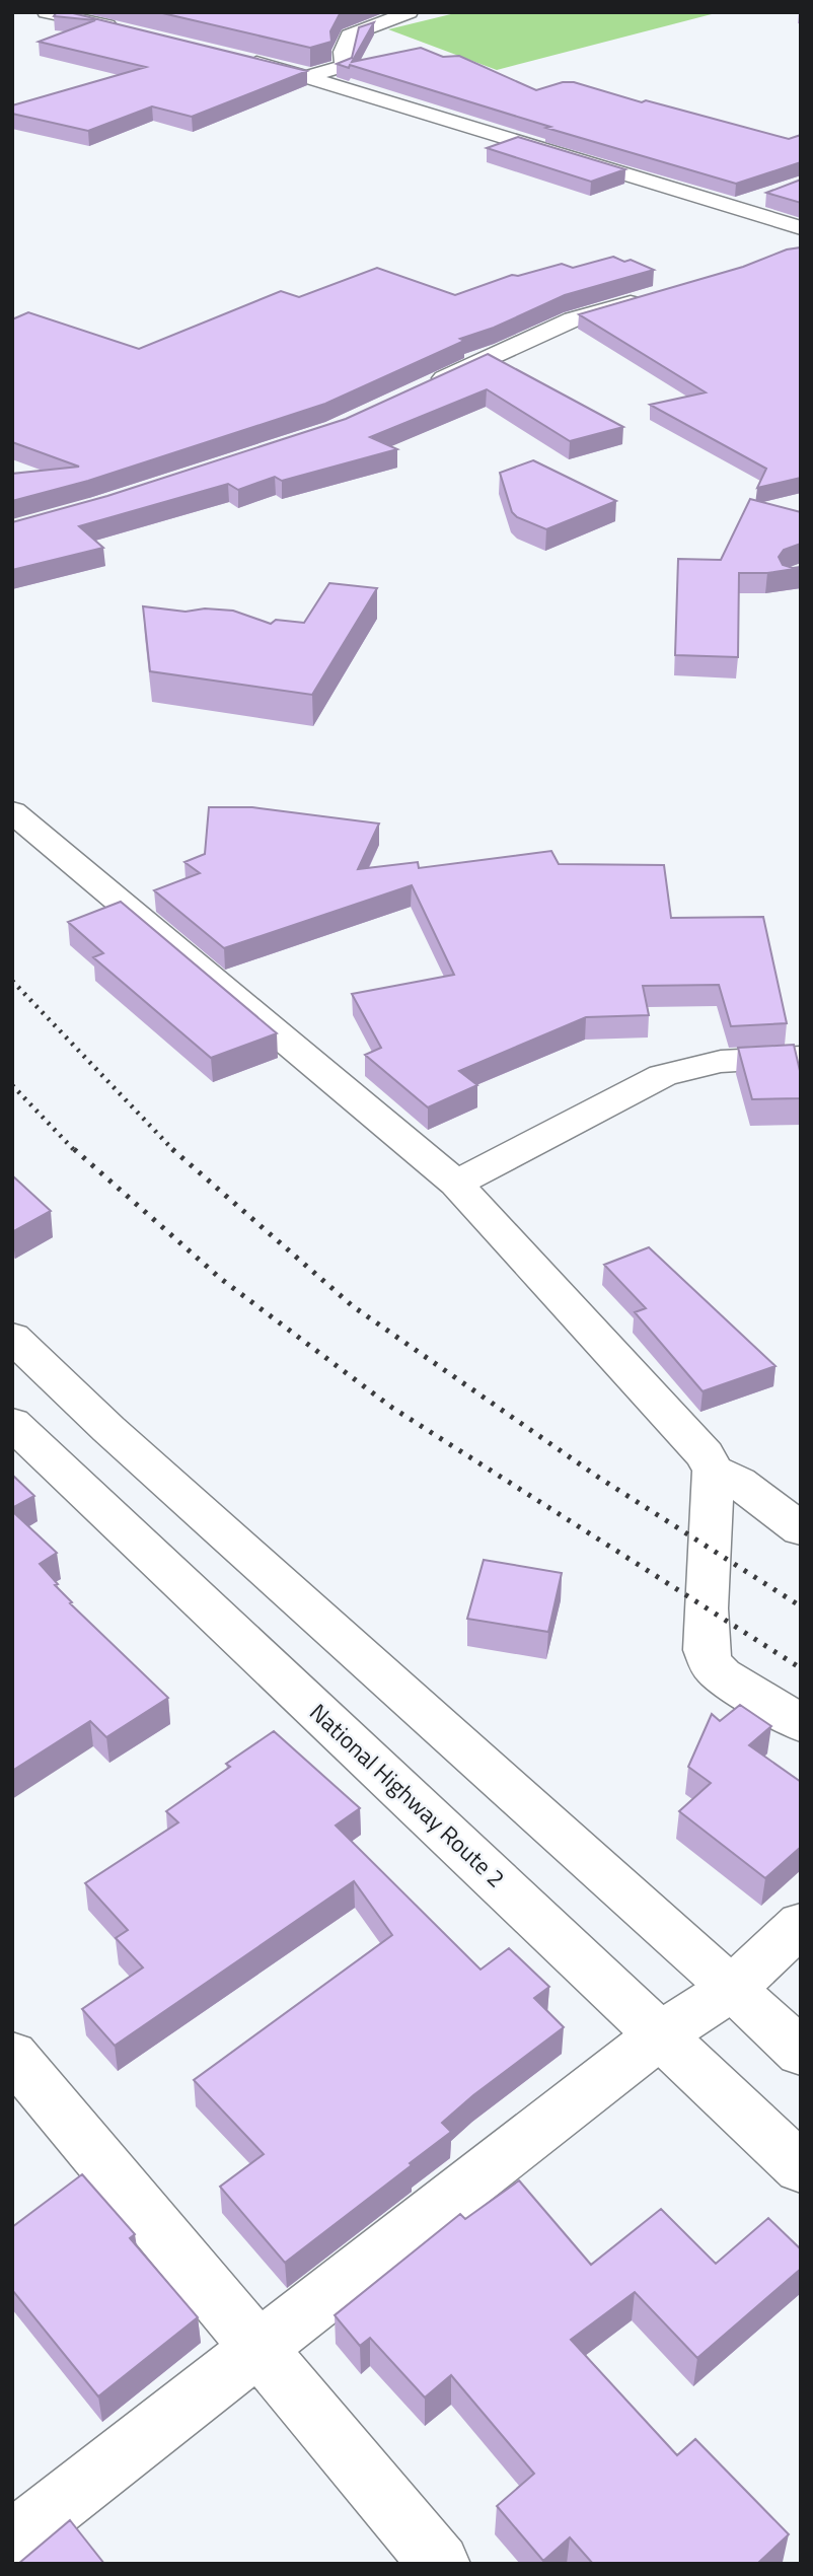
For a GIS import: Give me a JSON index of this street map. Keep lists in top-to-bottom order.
{
  "streets": {
    "main road": ["National Highway Route 2"]
  }
}
